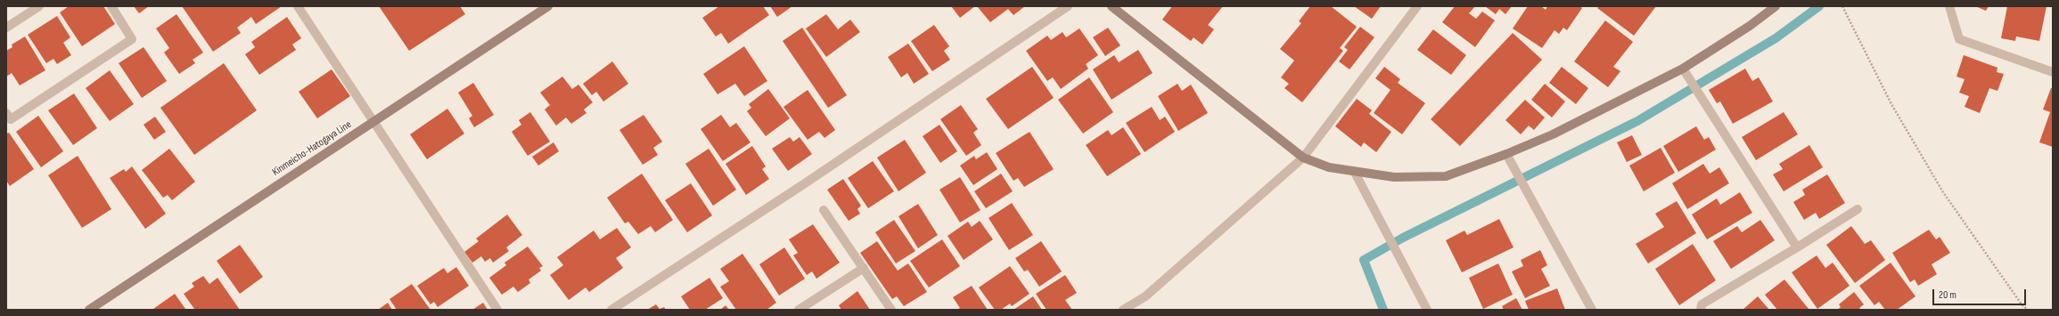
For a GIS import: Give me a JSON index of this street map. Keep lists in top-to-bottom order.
{
  "streets": {
    "street": ["Kinmeicho-Hatogaya Line"]
  },
  "scale_bar": "20 m"
}
